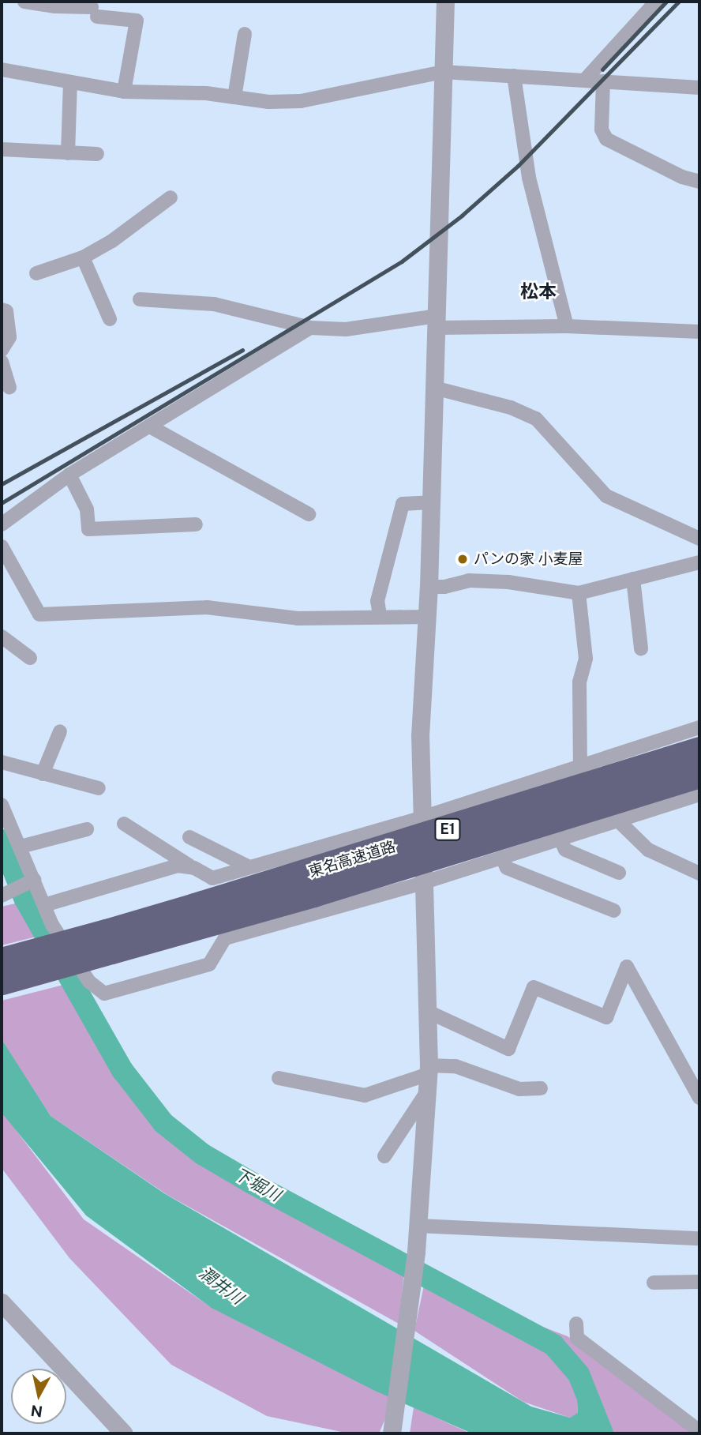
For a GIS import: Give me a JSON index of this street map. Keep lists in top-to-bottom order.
{
  "streets": {
    "highway": ["E1", "東名高速道路"]
  },
  "districts": ["松本"],
  "water": ["下堀川", "潤井川"],
  "places": ["パンの家 小麦屋"],
  "north": "bottom"
}
